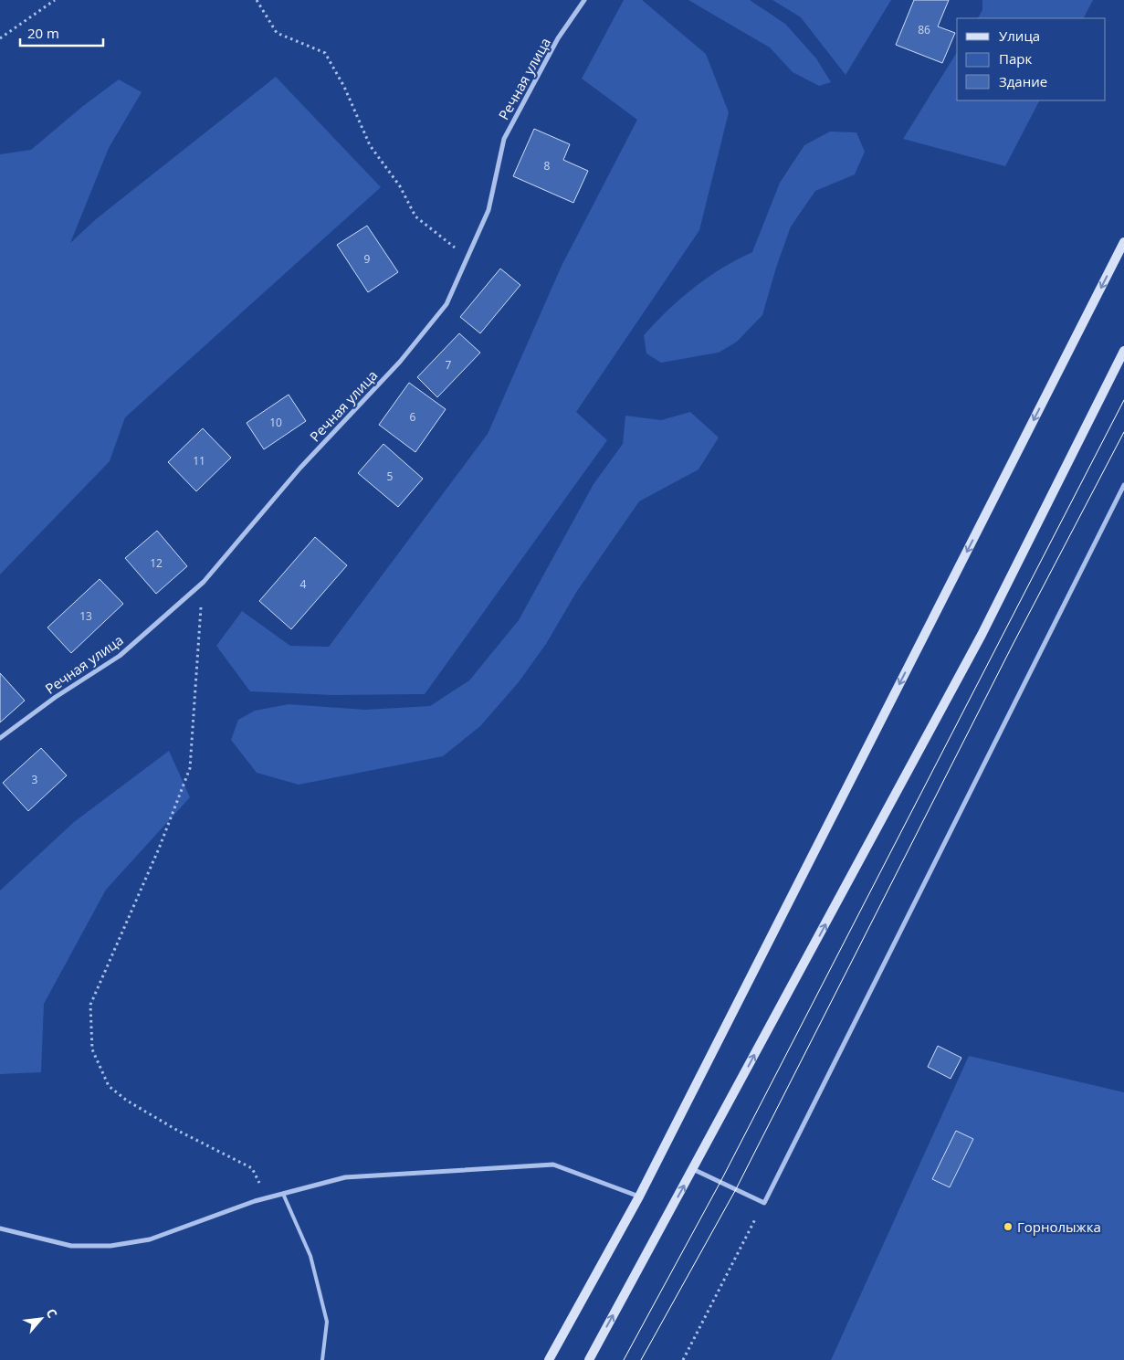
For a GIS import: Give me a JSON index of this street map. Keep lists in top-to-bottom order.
{
  "streets": {
    "street": ["Речная улица"]
  },
  "places": ["Горнолыжка"],
  "house_numbers": [
    "86",
    "8",
    "9",
    "7",
    "6",
    "10",
    "11",
    "5",
    "12",
    "4",
    "13",
    "3"
  ],
  "legend": ["Улица", "Парк", "Здание"],
  "scale_bar": "20 m",
  "north": "top right"
}
